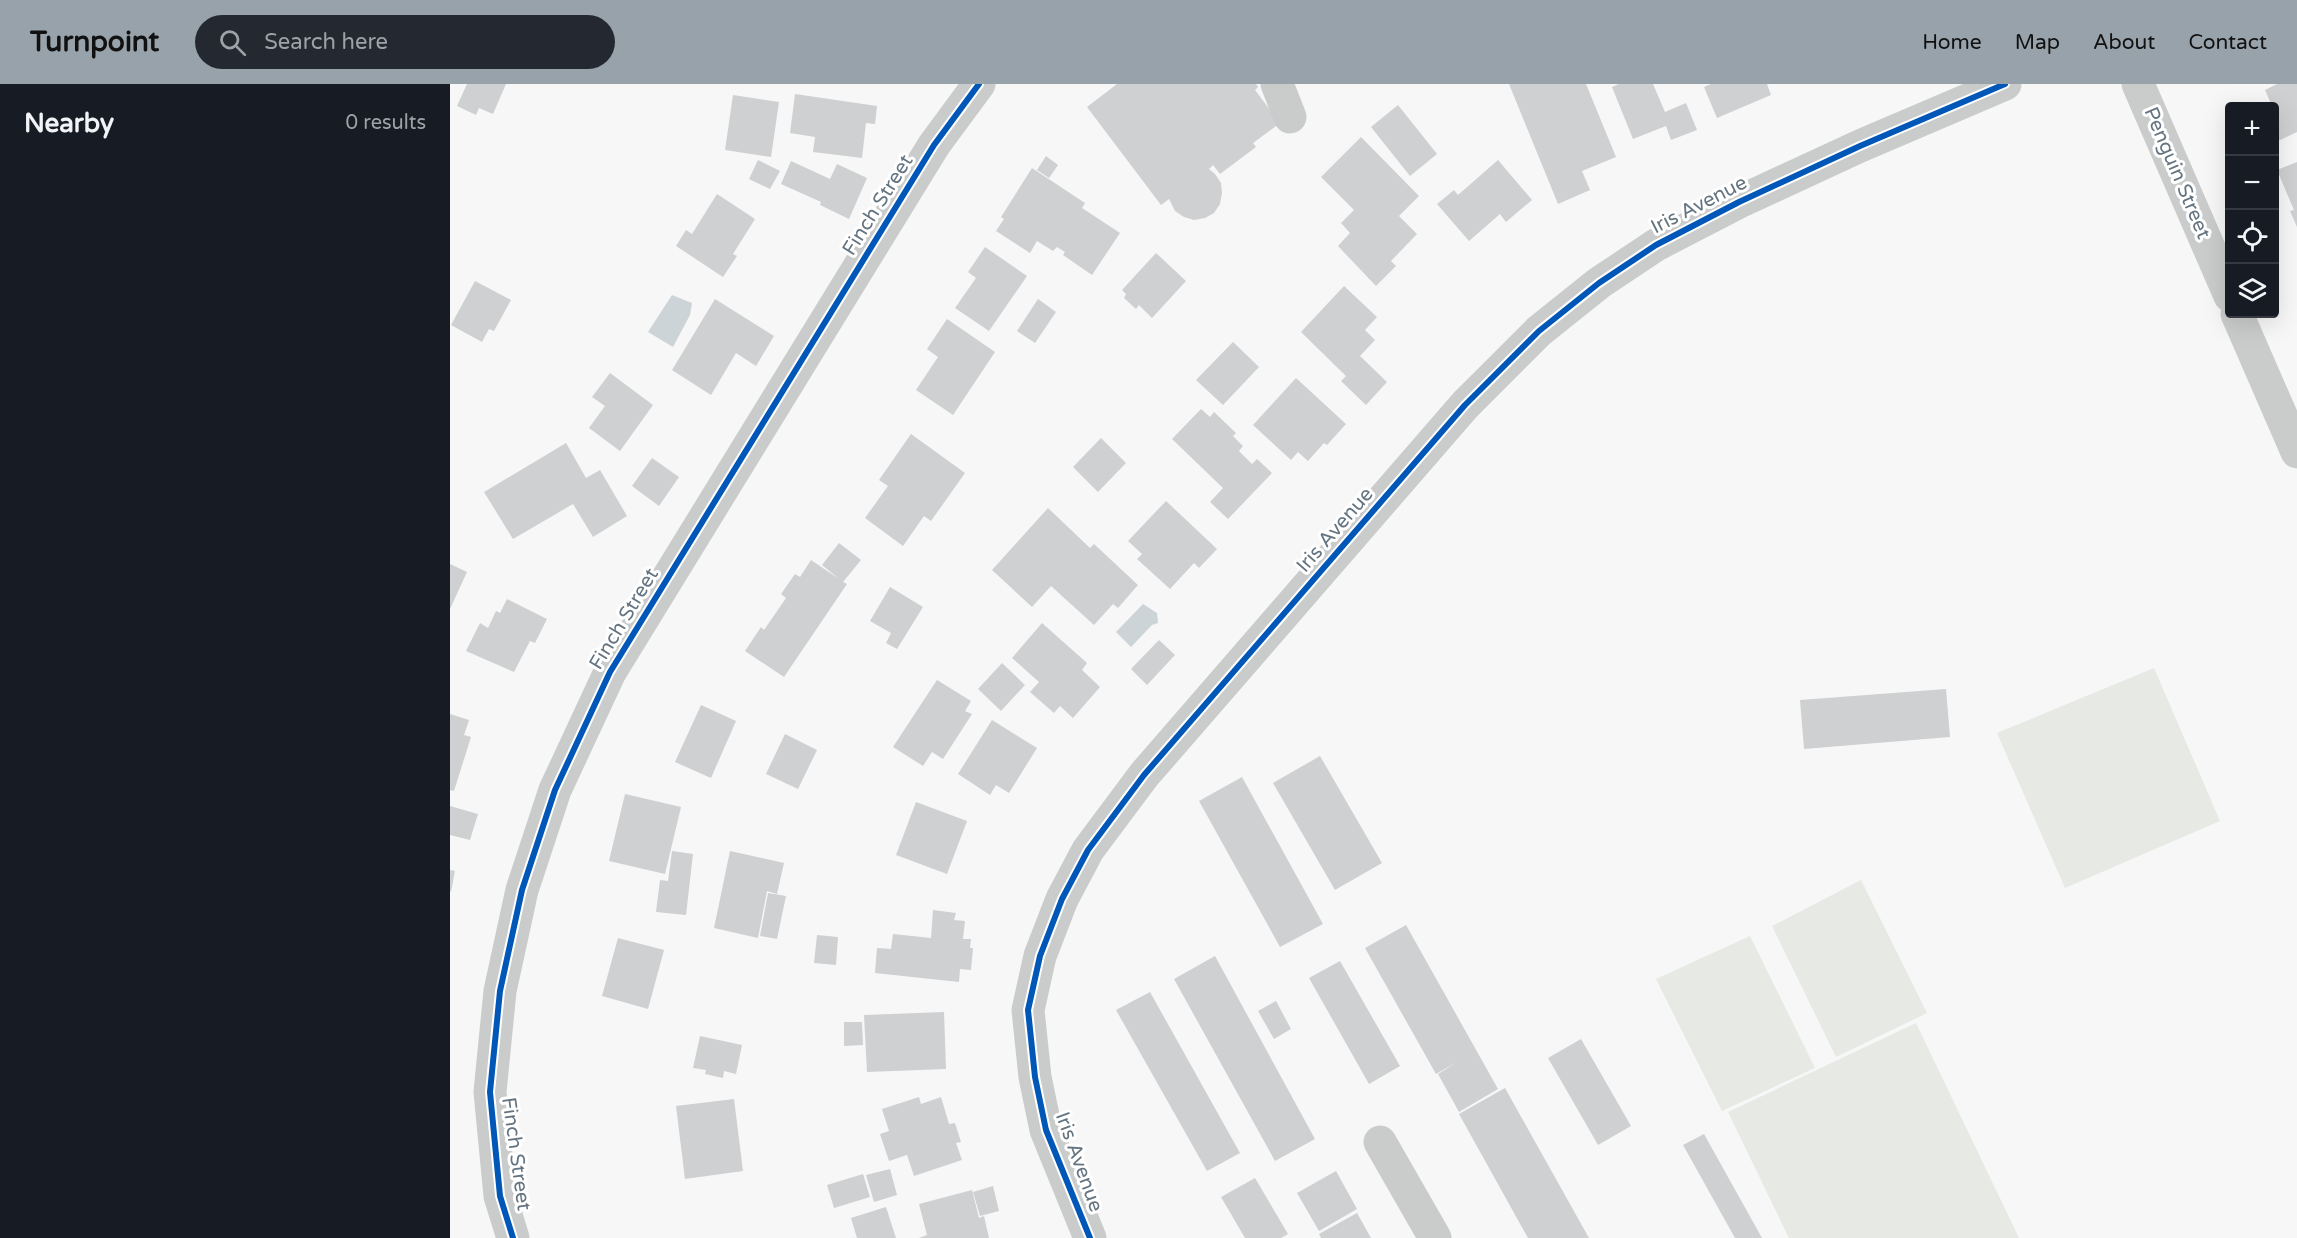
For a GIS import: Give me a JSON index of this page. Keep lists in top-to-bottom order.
{
  "streets": {
    "street": ["Penguin Street", "Finch Street", "Iris Avenue"]
  },
  "page": {
    "header": "Turnpoint",
    "search": "Search here",
    "nav": [
      "Home",
      "Map",
      "About",
      "Contact"
    ],
    "heading": ["Nearby", "0 results"],
    "map_buttons": ["+", "−"]
  }
}
